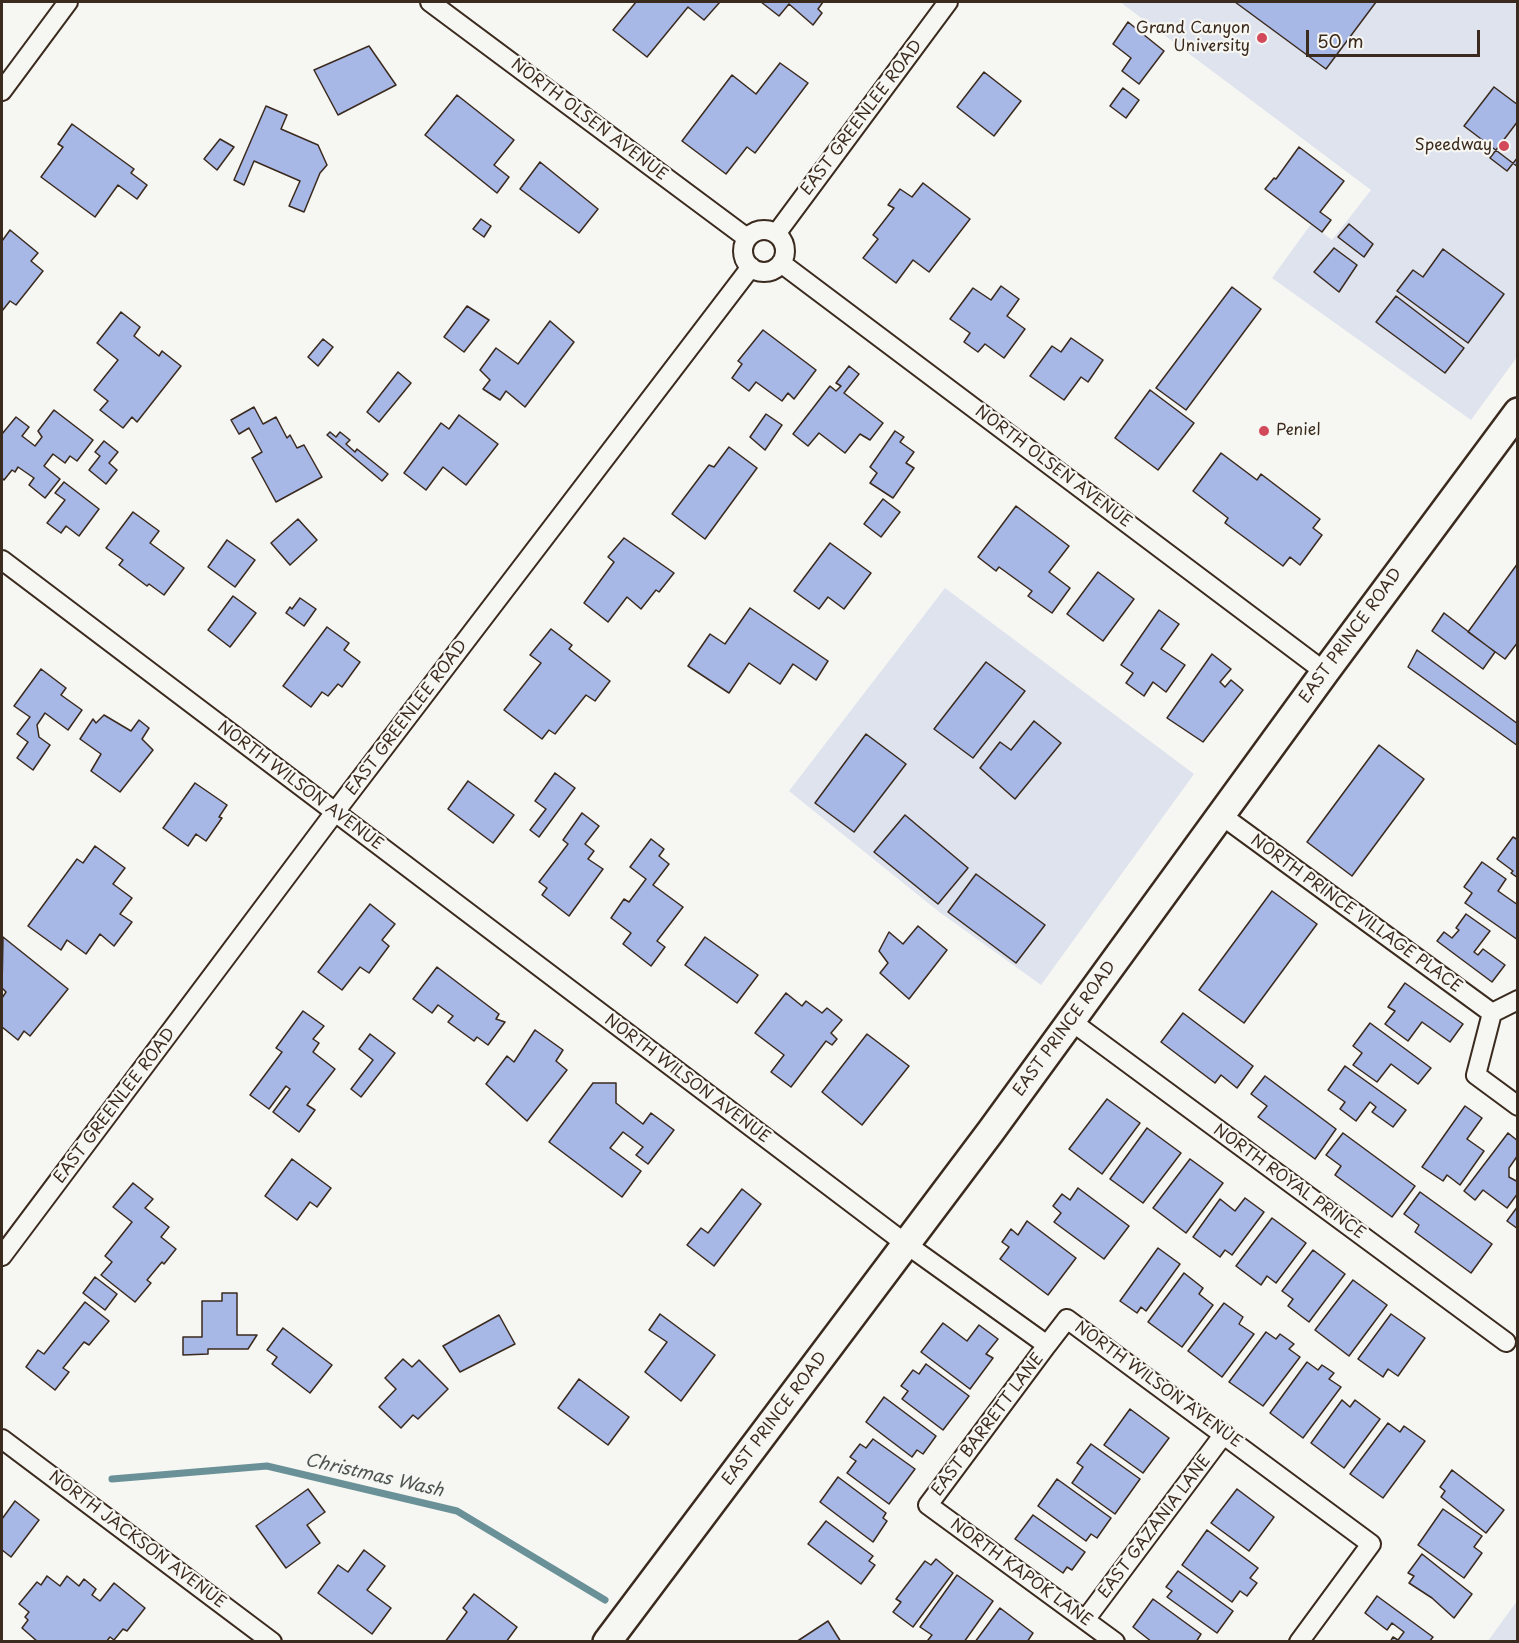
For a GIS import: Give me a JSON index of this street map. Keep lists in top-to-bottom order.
{
  "streets": {
    "main road": ["EAST PRINCE ROAD"],
    "street": [
      "EAST GREENLEE ROAD",
      "NORTH OLSEN AVENUE",
      "NORTH WILSON AVENUE",
      "NORTH PRINCE VILLAGE PLACE",
      "NORTH ROYAL PRINCE",
      "EAST BARRETT LANE",
      "EAST GAZANIA LANE",
      "NORTH JACKSON AVENUE",
      "NORTH KAPOK LANE"
    ]
  },
  "crossings": [
    ["EAST GREENLEE ROAD", "NORTH OLSEN AVENUE"],
    ["EAST GREENLEE ROAD", "NORTH WILSON AVENUE"],
    ["NORTH OLSEN AVENUE", "EAST PRINCE ROAD"],
    ["EAST PRINCE ROAD", "NORTH WILSON AVENUE"],
    ["EAST PRINCE ROAD", "NORTH PRINCE VILLAGE PLACE"],
    ["EAST PRINCE ROAD", "NORTH ROYAL PRINCE"],
    ["NORTH WILSON AVENUE", "EAST BARRETT LANE"],
    ["NORTH WILSON AVENUE", "EAST GAZANIA LANE"],
    ["EAST BARRETT LANE", "NORTH KAPOK LANE"],
    ["EAST GAZANIA LANE", "NORTH KAPOK LANE"]
  ],
  "water": ["Christmas Wash"],
  "places": ["Grand Canyon University", "Speedway", "Peniel"],
  "scale_bar": "50 m"
}
